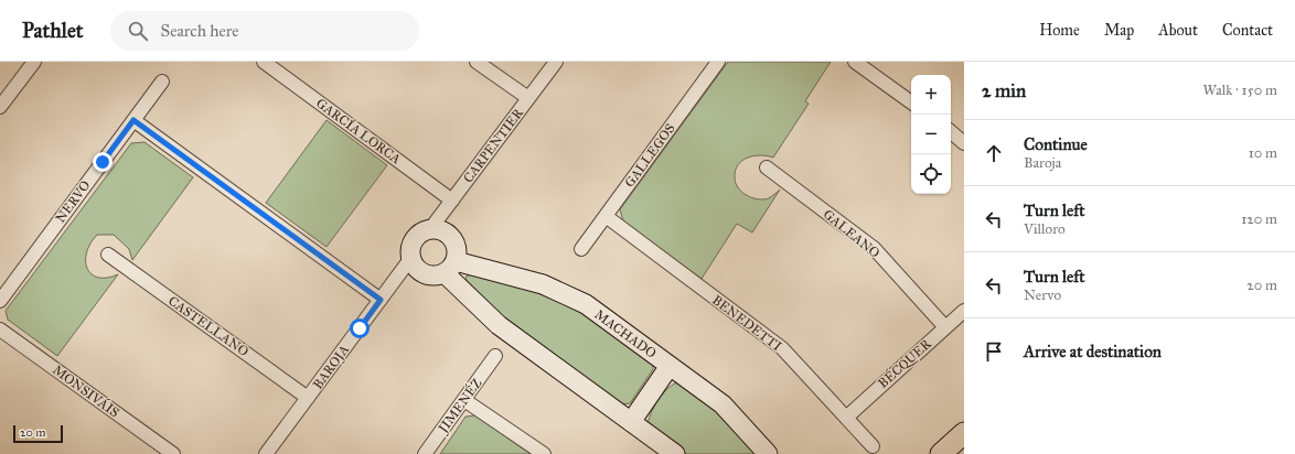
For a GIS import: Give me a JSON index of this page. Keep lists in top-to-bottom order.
{
  "streets": {
    "street": [
      "GARCÍA LORCA",
      "CARPENTIER",
      "GALLEGOS",
      "NERVO",
      "GALEANO",
      "BENEDETTI",
      "CASTELLANO",
      "MACHADO",
      "BÉCQUER",
      "BAROJA",
      "MONSIVÁIS",
      "JIMENÉZ"
    ]
  },
  "crossings": [
    ["GARCÍA LORCA", "CARPENTIER"],
    ["CARPENTIER", "MACHADO"],
    ["CARPENTIER", "BAROJA"],
    ["GALLEGOS", "BENEDETTI"],
    ["GALEANO", "BÉCQUER"],
    ["BENEDETTI", "BÉCQUER"],
    ["CASTELLANO", "BAROJA"],
    ["MACHADO", "BAROJA"]
  ],
  "scale_bar": "20 m",
  "page": {
    "header": "Pathlet",
    "search": "Search here",
    "nav": [
      "Home",
      "Map",
      "About",
      "Contact"
    ],
    "heading": ["2 min", "Walk · 150 m"],
    "map_buttons": ["+", "−"],
    "list": [
      ["Continue", "Baroja", "10 m"],
      ["Turn left", "Villoro", "120 m"],
      ["Turn left", "Nervo", "20 m"],
      "Arrive at destination"
    ],
    "scale": "20 m"
  }
}
